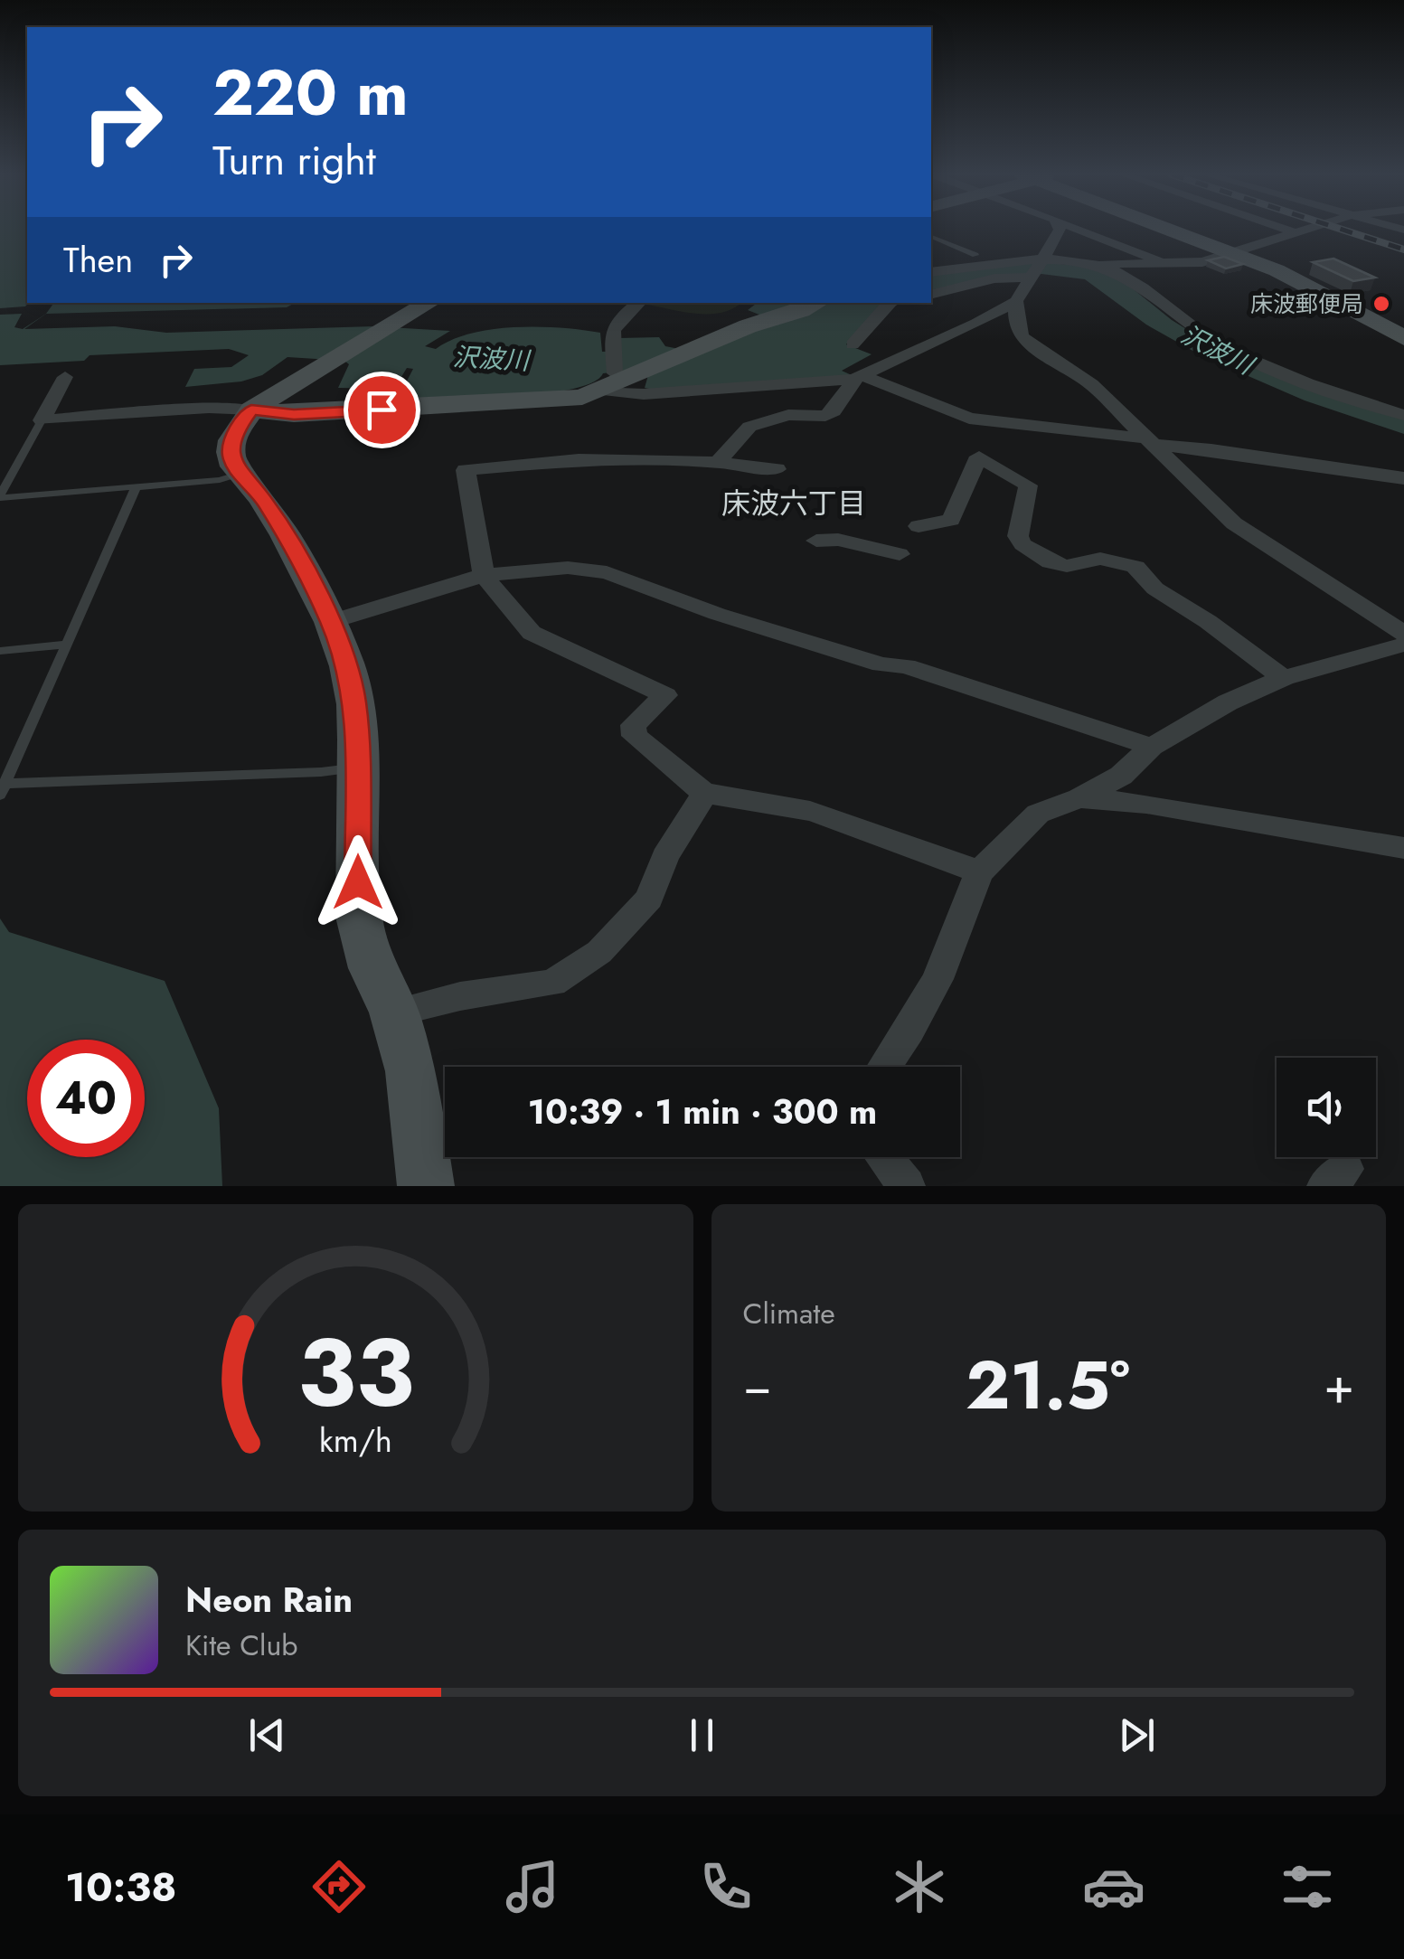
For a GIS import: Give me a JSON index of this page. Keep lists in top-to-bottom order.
{
  "districts": ["床波六丁目"],
  "water": ["沢波川"],
  "places": ["床波郵便局"],
  "page": {
    "turn": ["220 m", "Turn right"],
    "then": "Then",
    "limit": "40",
    "trip": "10:39 · 1 min · 300 m",
    "tile": "Climate",
    "heat": ["−", "21.5°", "+"],
    "song": ["Neon Rain", "Kite Club"],
    "tabs": "10:38",
    "gauge": ["33", "km/h"]
  }
}
